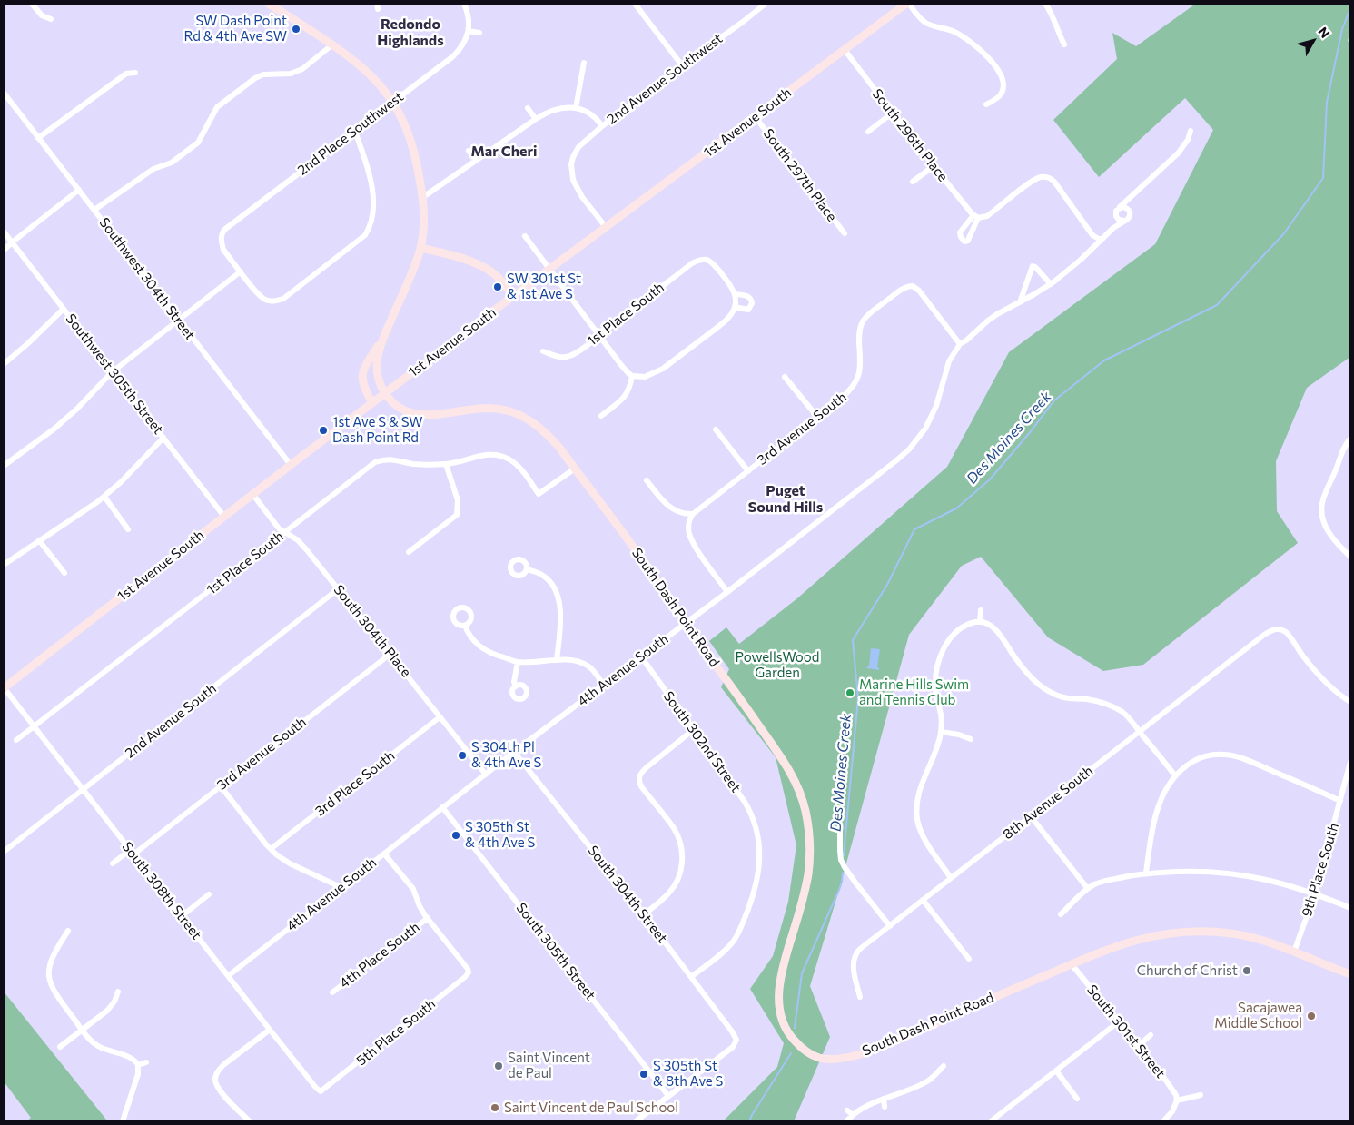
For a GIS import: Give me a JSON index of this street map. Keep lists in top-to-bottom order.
{
  "streets": {
    "main road": ["1st Avenue South", "South Dash Point Road"],
    "street": [
      "2nd Avenue Southwest",
      "2nd Place Southwest",
      "South 296th Place",
      "South 297th Place",
      "Southwest 304th Street",
      "1st Place South",
      "Southwest 305th Street",
      "3rd Avenue South",
      "South 304th Place",
      "4th Avenue South",
      "2nd Avenue South",
      "South 302nd Street",
      "3rd Place South",
      "8th Avenue South",
      "9th Place South",
      "South 308th Street",
      "South 304th Street",
      "South 305th Street",
      "4th Place South",
      "South 301st Street",
      "5th Place South"
    ]
  },
  "crossings": [
    ["1st Avenue South", "South 296th Place"],
    ["1st Avenue South", "South 297th Place"],
    ["1st Avenue South", "Southwest 304th Street"],
    ["1st Avenue South", "Southwest 305th Street"],
    ["1st Avenue South", "South 304th Place"],
    ["1st Avenue South", "South 308th Street"],
    ["South 296th Place", "4th Avenue South"],
    ["1st Place South", "South Dash Point Road"],
    ["1st Place South", "South 304th Place"],
    ["1st Place South", "South 308th Street"],
    ["3rd Avenue South", "South 304th Place"],
    ["3rd Avenue South", "4th Avenue South"],
    ["3rd Avenue South", "South 308th Street"],
    ["South Dash Point Road", "4th Avenue South"],
    ["South Dash Point Road", "9th Place South"],
    ["South Dash Point Road", "South 301st Street"],
    ["South 304th Place", "4th Avenue South"],
    ["South 304th Place", "2nd Avenue South"],
    ["South 304th Place", "3rd Place South"],
    ["4th Avenue South", "South 302nd Street"],
    ["4th Avenue South", "South 308th Street"],
    ["4th Avenue South", "South 304th Street"],
    ["4th Avenue South", "South 305th Street"],
    ["2nd Avenue South", "South 308th Street"],
    ["South 302nd Street", "South 304th Street"],
    ["South 308th Street", "5th Place South"],
    ["South 304th Street", "South 305th Street"],
    ["4th Place South", "5th Place South"]
  ],
  "districts": ["Redondo Highlands", "Mar Cheri", "Puget Sound Hills"],
  "water": ["Des Moines Creek"],
  "parks": ["PowellsWood Garden"],
  "places": [
    "SW Dash Point Rd & 4th Ave SW",
    "SW 301st St & 1st Ave S",
    "1st Ave S & SW Dash Point Rd",
    "Marine Hills Swim and Tennis Club",
    "S 304th Pl & 4th Ave S",
    "S 305th St & 4th Ave S",
    "Church of Christ",
    "Sacajawea Middle School",
    "Saint Vincent de Paul",
    "S 305th St & 8th Ave S",
    "Saint Vincent de Paul School"
  ],
  "north": "top right"
}
